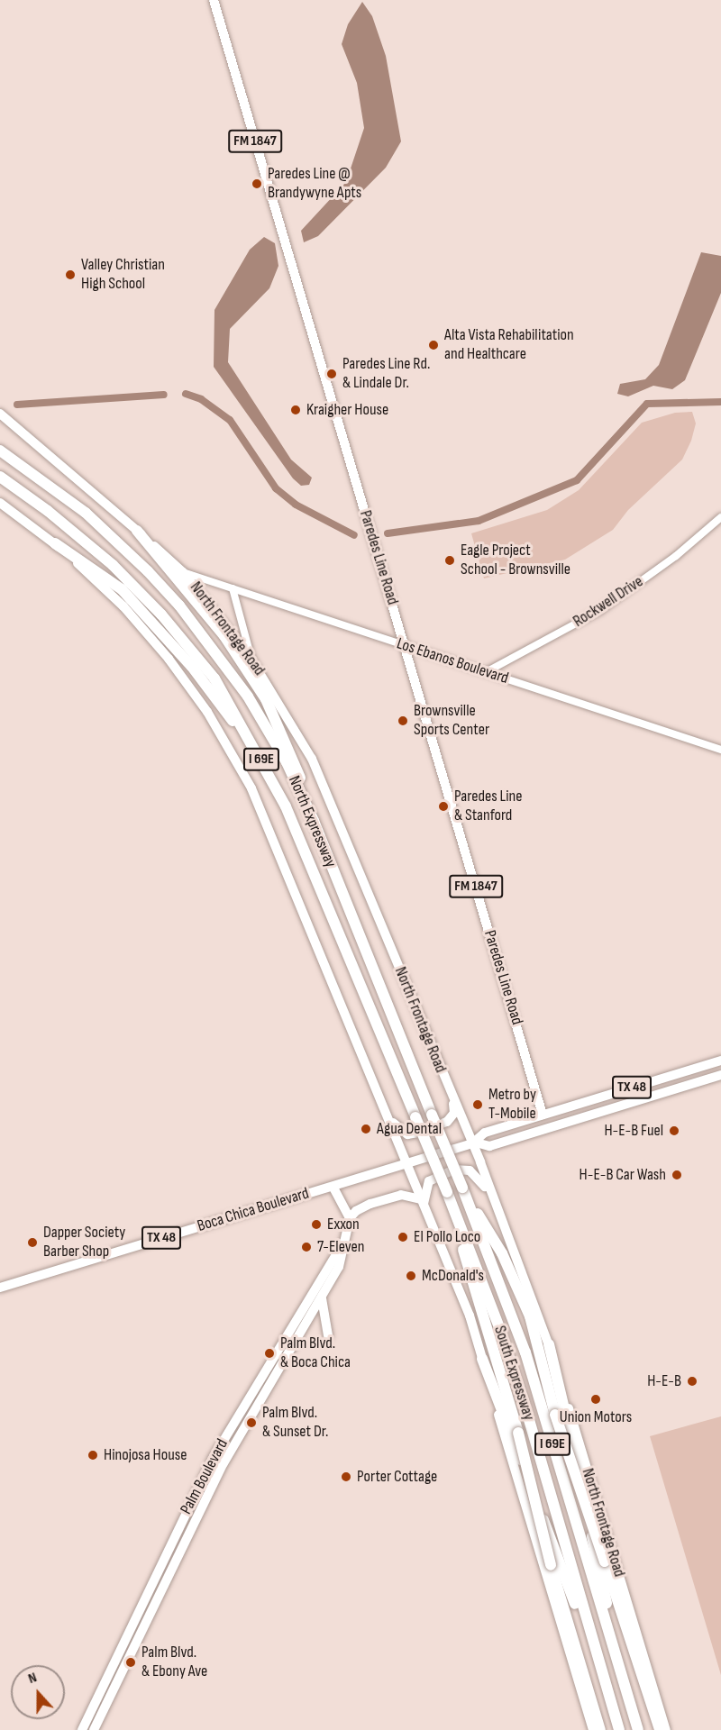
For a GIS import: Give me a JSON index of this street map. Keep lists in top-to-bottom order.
{
  "streets": {
    "highway": ["I 69E", "North Expressway", "South Expressway"],
    "main road": [
      "FM 1847",
      "Paredes Line Road",
      "North Frontage Road",
      "TX 48",
      "Boca Chica Boulevard",
      "Palm Boulevard"
    ],
    "street": ["Rockwell Drive", "Los Ebanos Boulevard"]
  },
  "crossings": [
    ["Paredes Line Road", "Los Ebanos Boulevard"],
    ["Paredes Line Road", "Boca Chica Boulevard"],
    ["Rockwell Drive", "Los Ebanos Boulevard"],
    ["North Frontage Road", "Los Ebanos Boulevard"],
    ["North Frontage Road", "Boca Chica Boulevard"],
    ["North Expressway", "South Expressway"],
    ["Boca Chica Boulevard", "South Expressway"]
  ],
  "places": [
    "Paredes Line @ Brandywyne Apts",
    "Valley Christian High School",
    "Alta Vista Rehabilitation and Healthcare",
    "Paredes Line Rd. & Lindale Dr.",
    "Kraigher House",
    "Eagle Project School - Brownsville",
    "Brownsville Sports Center",
    "Paredes Line & Stanford",
    "Metro by T-Mobile",
    "Agua Dental",
    "H-E-B Fuel",
    "H-E-B Car Wash",
    "Exxon",
    "El Pollo Loco",
    "Dapper Society Barber Shop",
    "7-Eleven",
    "McDonald's",
    "Palm Blvd. & Boca Chica",
    "H-E-B",
    "Union Motors",
    "Palm Blvd. & Sunset Dr.",
    "Hinojosa House",
    "Porter Cottage",
    "Palm Blvd. & Ebony Ave"
  ],
  "north": "top"
}
